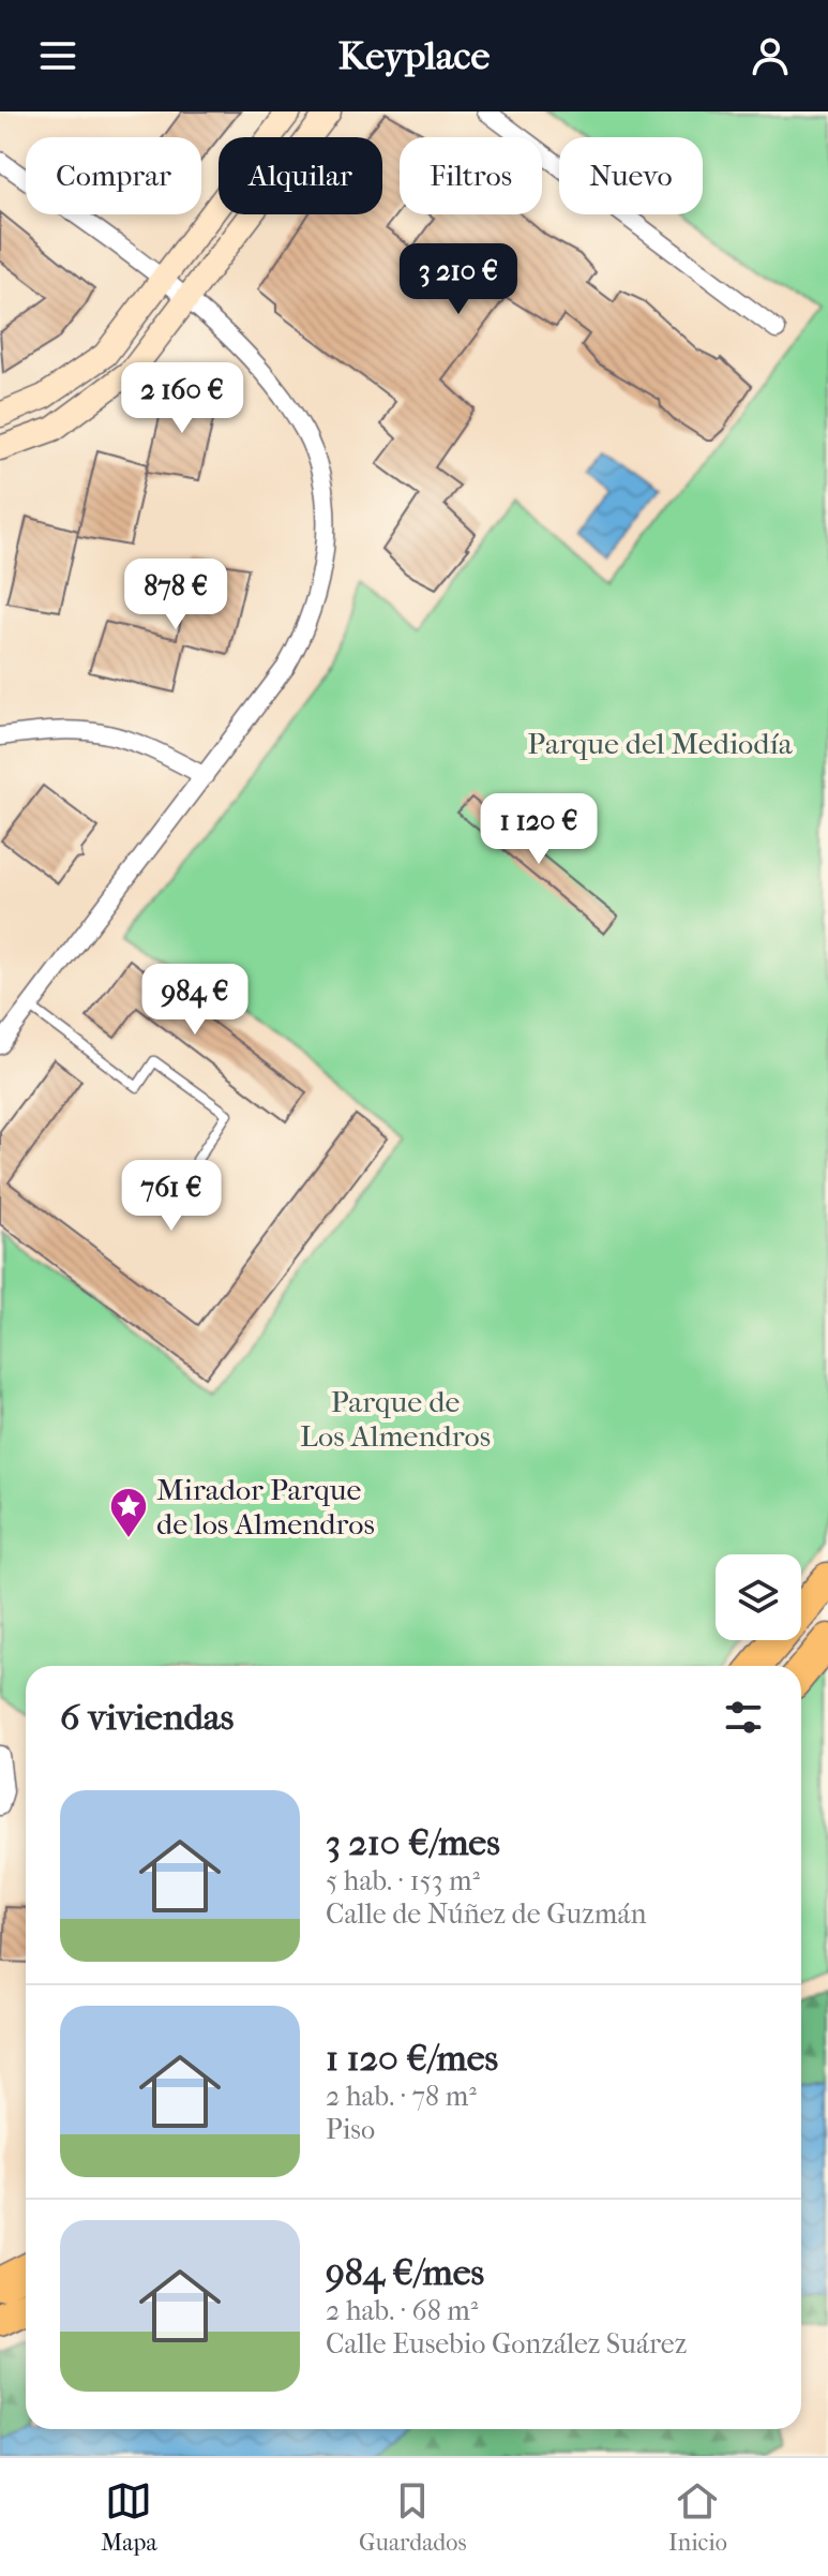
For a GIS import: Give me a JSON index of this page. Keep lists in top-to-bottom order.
{
  "parks": ["Parque del Mediodía", "Parque de Los Almendros"],
  "places": {
    "place": ["Mirador Parque de los Almendros"]
  },
  "page": {
    "header": "Keyplace",
    "chip": [
      "Comprar",
      "Alquilar",
      "Filtros",
      "Nuevo"
    ],
    "price": [
      "3 210 €",
      "2 160 €",
      "878 €",
      "1 120 €",
      "984 €",
      "761 €"
    ],
    "heading": "6 viviendas",
    "list": [
      {
        "name": "3 210 €/mes",
        "note": "5 hab. · 153 m² · Calle de Núñez de Guzmán"
      },
      {
        "name": "1 120 €/mes",
        "note": "2 hab. · 78 m² · Piso"
      },
      {
        "name": "984 €/mes",
        "note": "2 hab. · 68 m² · Calle Eusebio González Suárez"
      }
    ],
    "tabs": ["Mapa", "Guardados", "Inicio"]
  }
}
